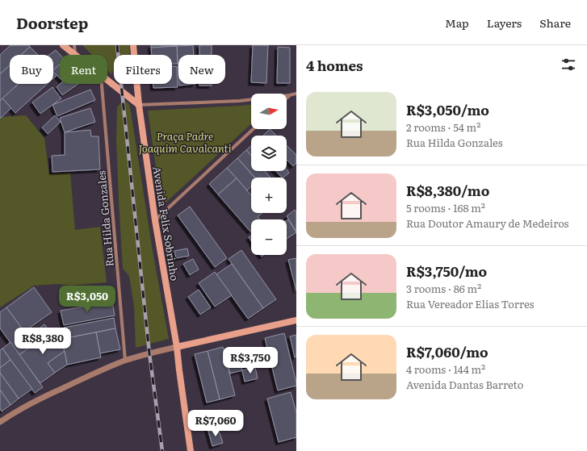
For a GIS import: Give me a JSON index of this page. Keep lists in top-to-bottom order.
{
  "streets": {
    "main road": ["Avenida Felix Sobrinho"],
    "street": ["Rua Hilda Gonzales"]
  },
  "parks": ["Praça Padre Joaquim Cavalcanti"],
  "north": "right",
  "page": {
    "header": "Doorstep",
    "nav": ["Map", "Layers", "Share"],
    "heading": "4 homes",
    "chip": [
      "Buy",
      "Rent",
      "Filters",
      "New"
    ],
    "list": [
      {
        "name": "R$3,050/mo",
        "note": "2 rooms · 54 m² · Rua Hilda Gonzales"
      },
      {
        "name": "R$8,380/mo",
        "note": "5 rooms · 168 m² · Rua Doutor Amaury de Medeiros"
      },
      {
        "name": "R$3,750/mo",
        "note": "3 rooms · 86 m² · Rua Vereador Elias Torres"
      },
      {
        "name": "R$7,060/mo",
        "note": "4 rooms · 144 m² · Avenida Dantas Barreto"
      }
    ],
    "map_buttons": ["+", "−"],
    "price": [
      "R$3,050",
      "R$8,380",
      "R$3,750",
      "R$7,060"
    ]
  }
}
